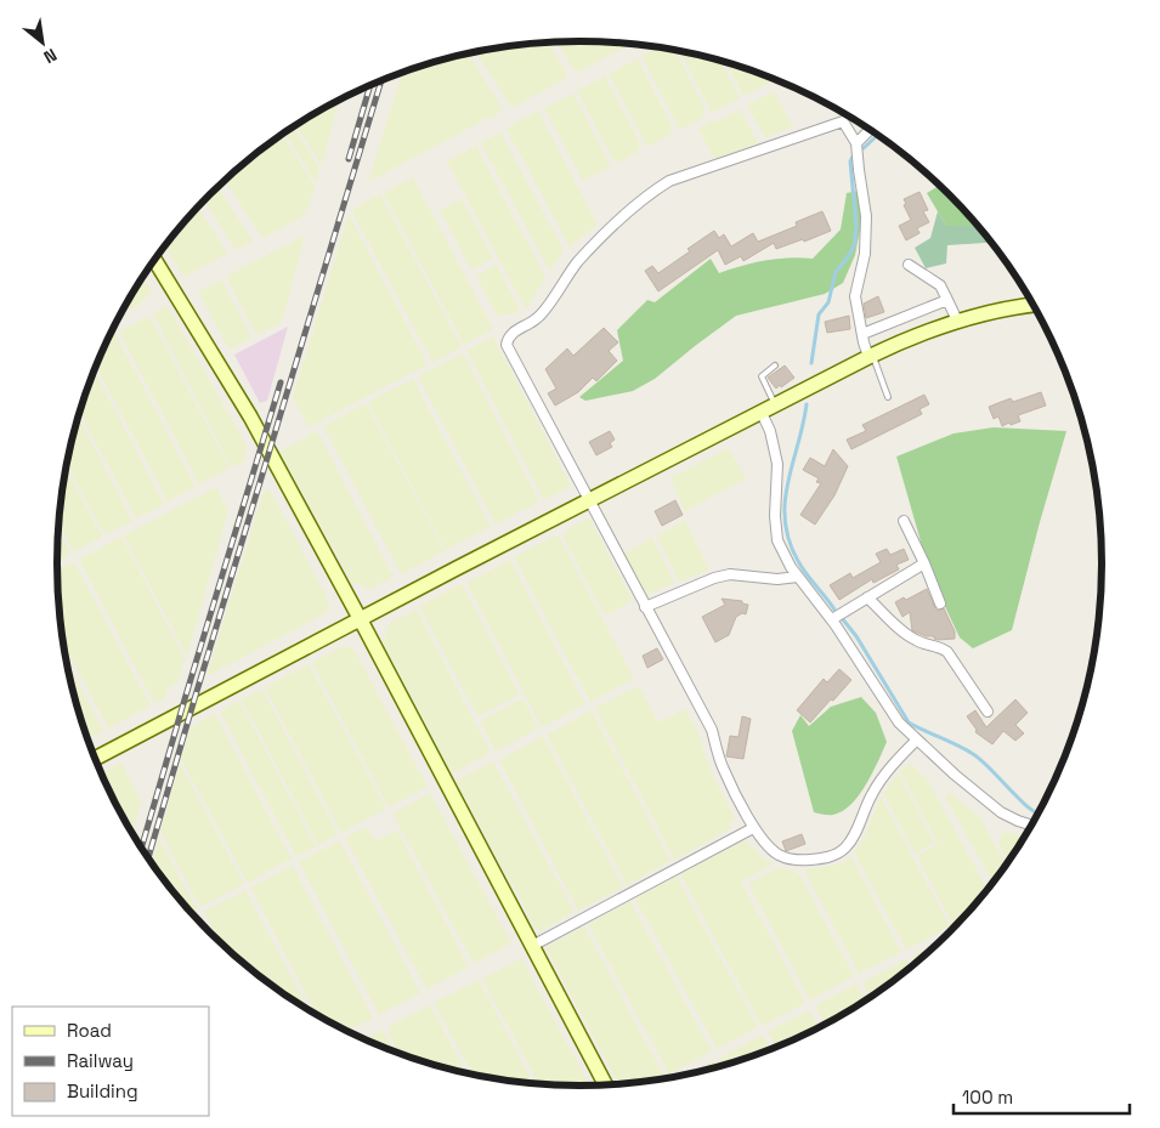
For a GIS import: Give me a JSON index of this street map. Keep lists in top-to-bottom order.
{
  "legend": ["Road", "Railway", "Building"],
  "scale_bar": "100 m",
  "north": "bottom right"
}
